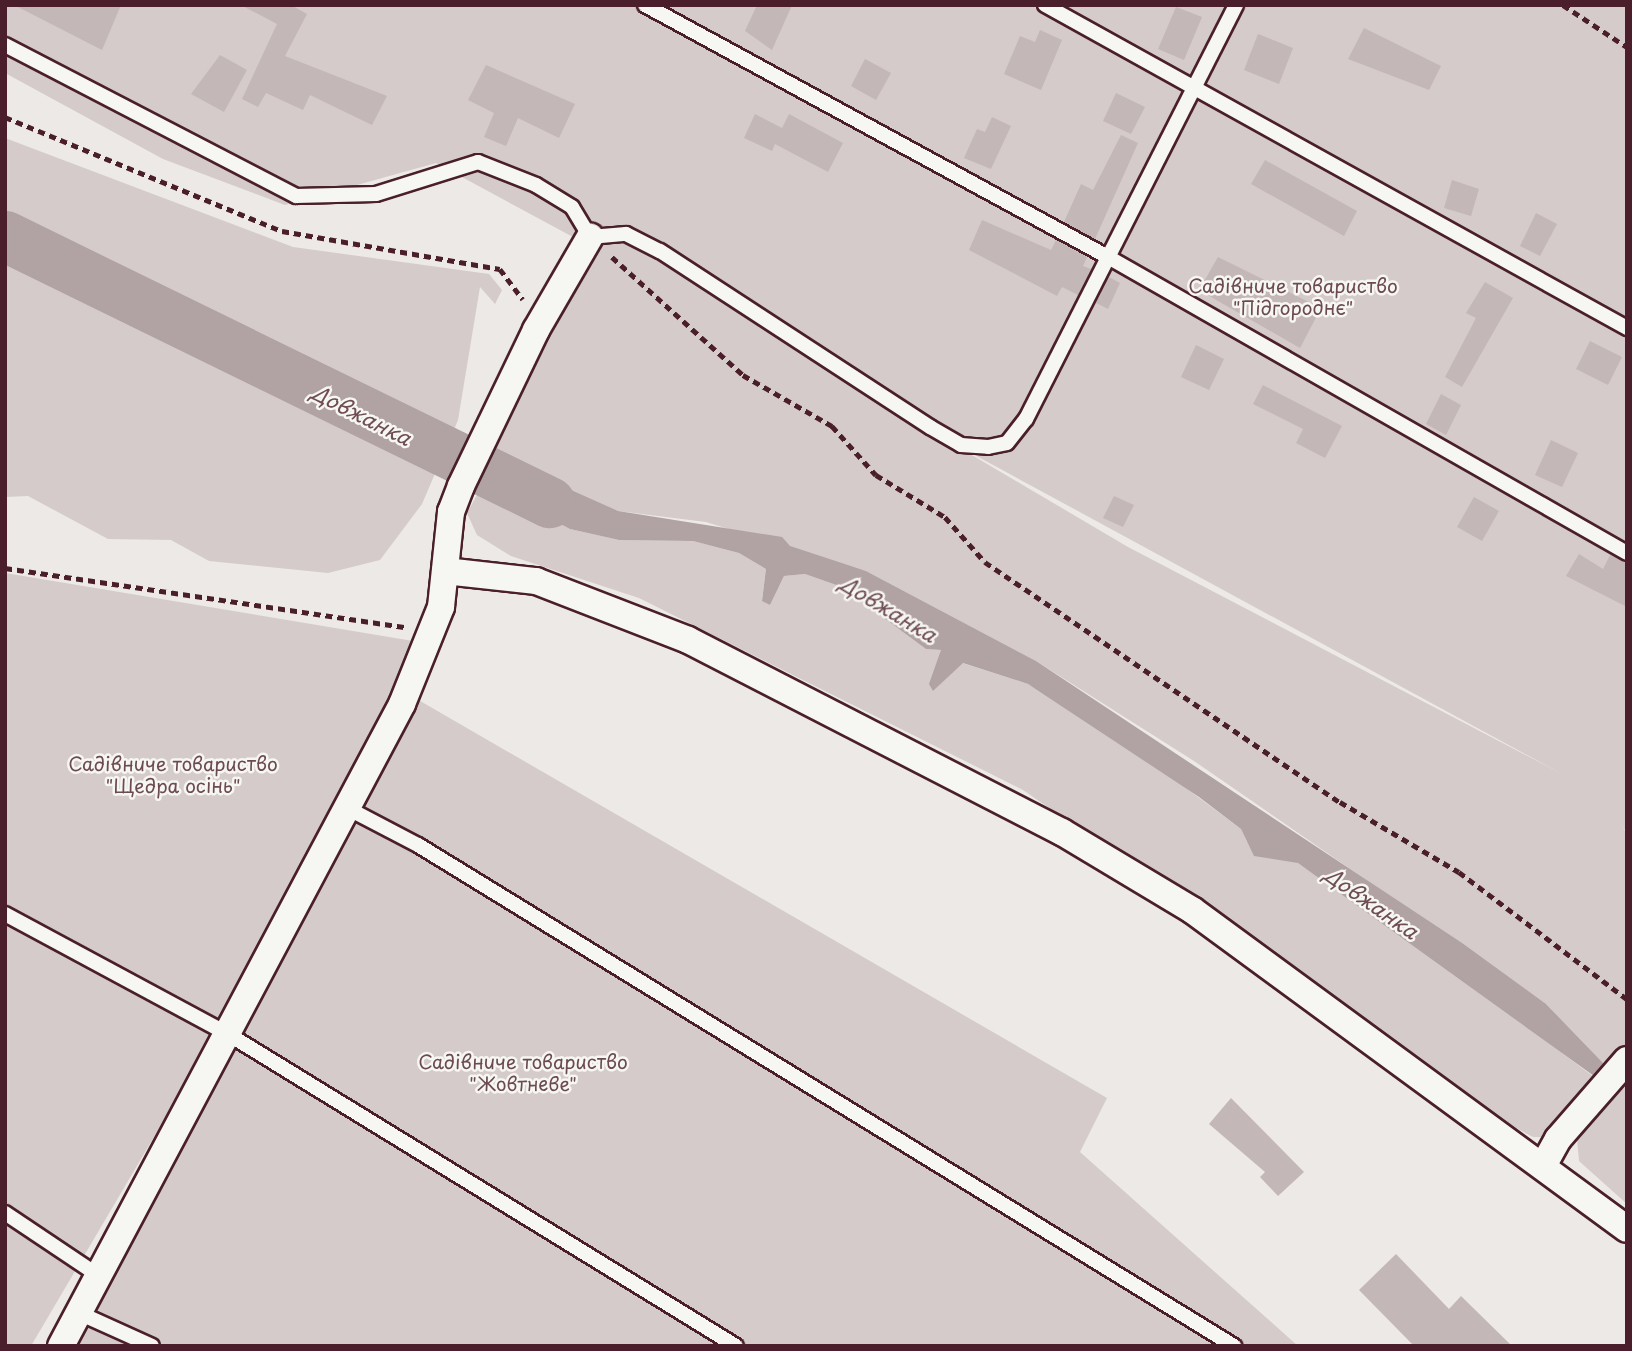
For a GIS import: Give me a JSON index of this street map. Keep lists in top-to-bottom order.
{
  "water": ["Довжанка"],
  "parks": ["Садівниче товариство \"Підгороднє\"", "Садівниче товариство \"Щедра осінь\"", "Садівниче товариство \"Жовтневе\""]
}
